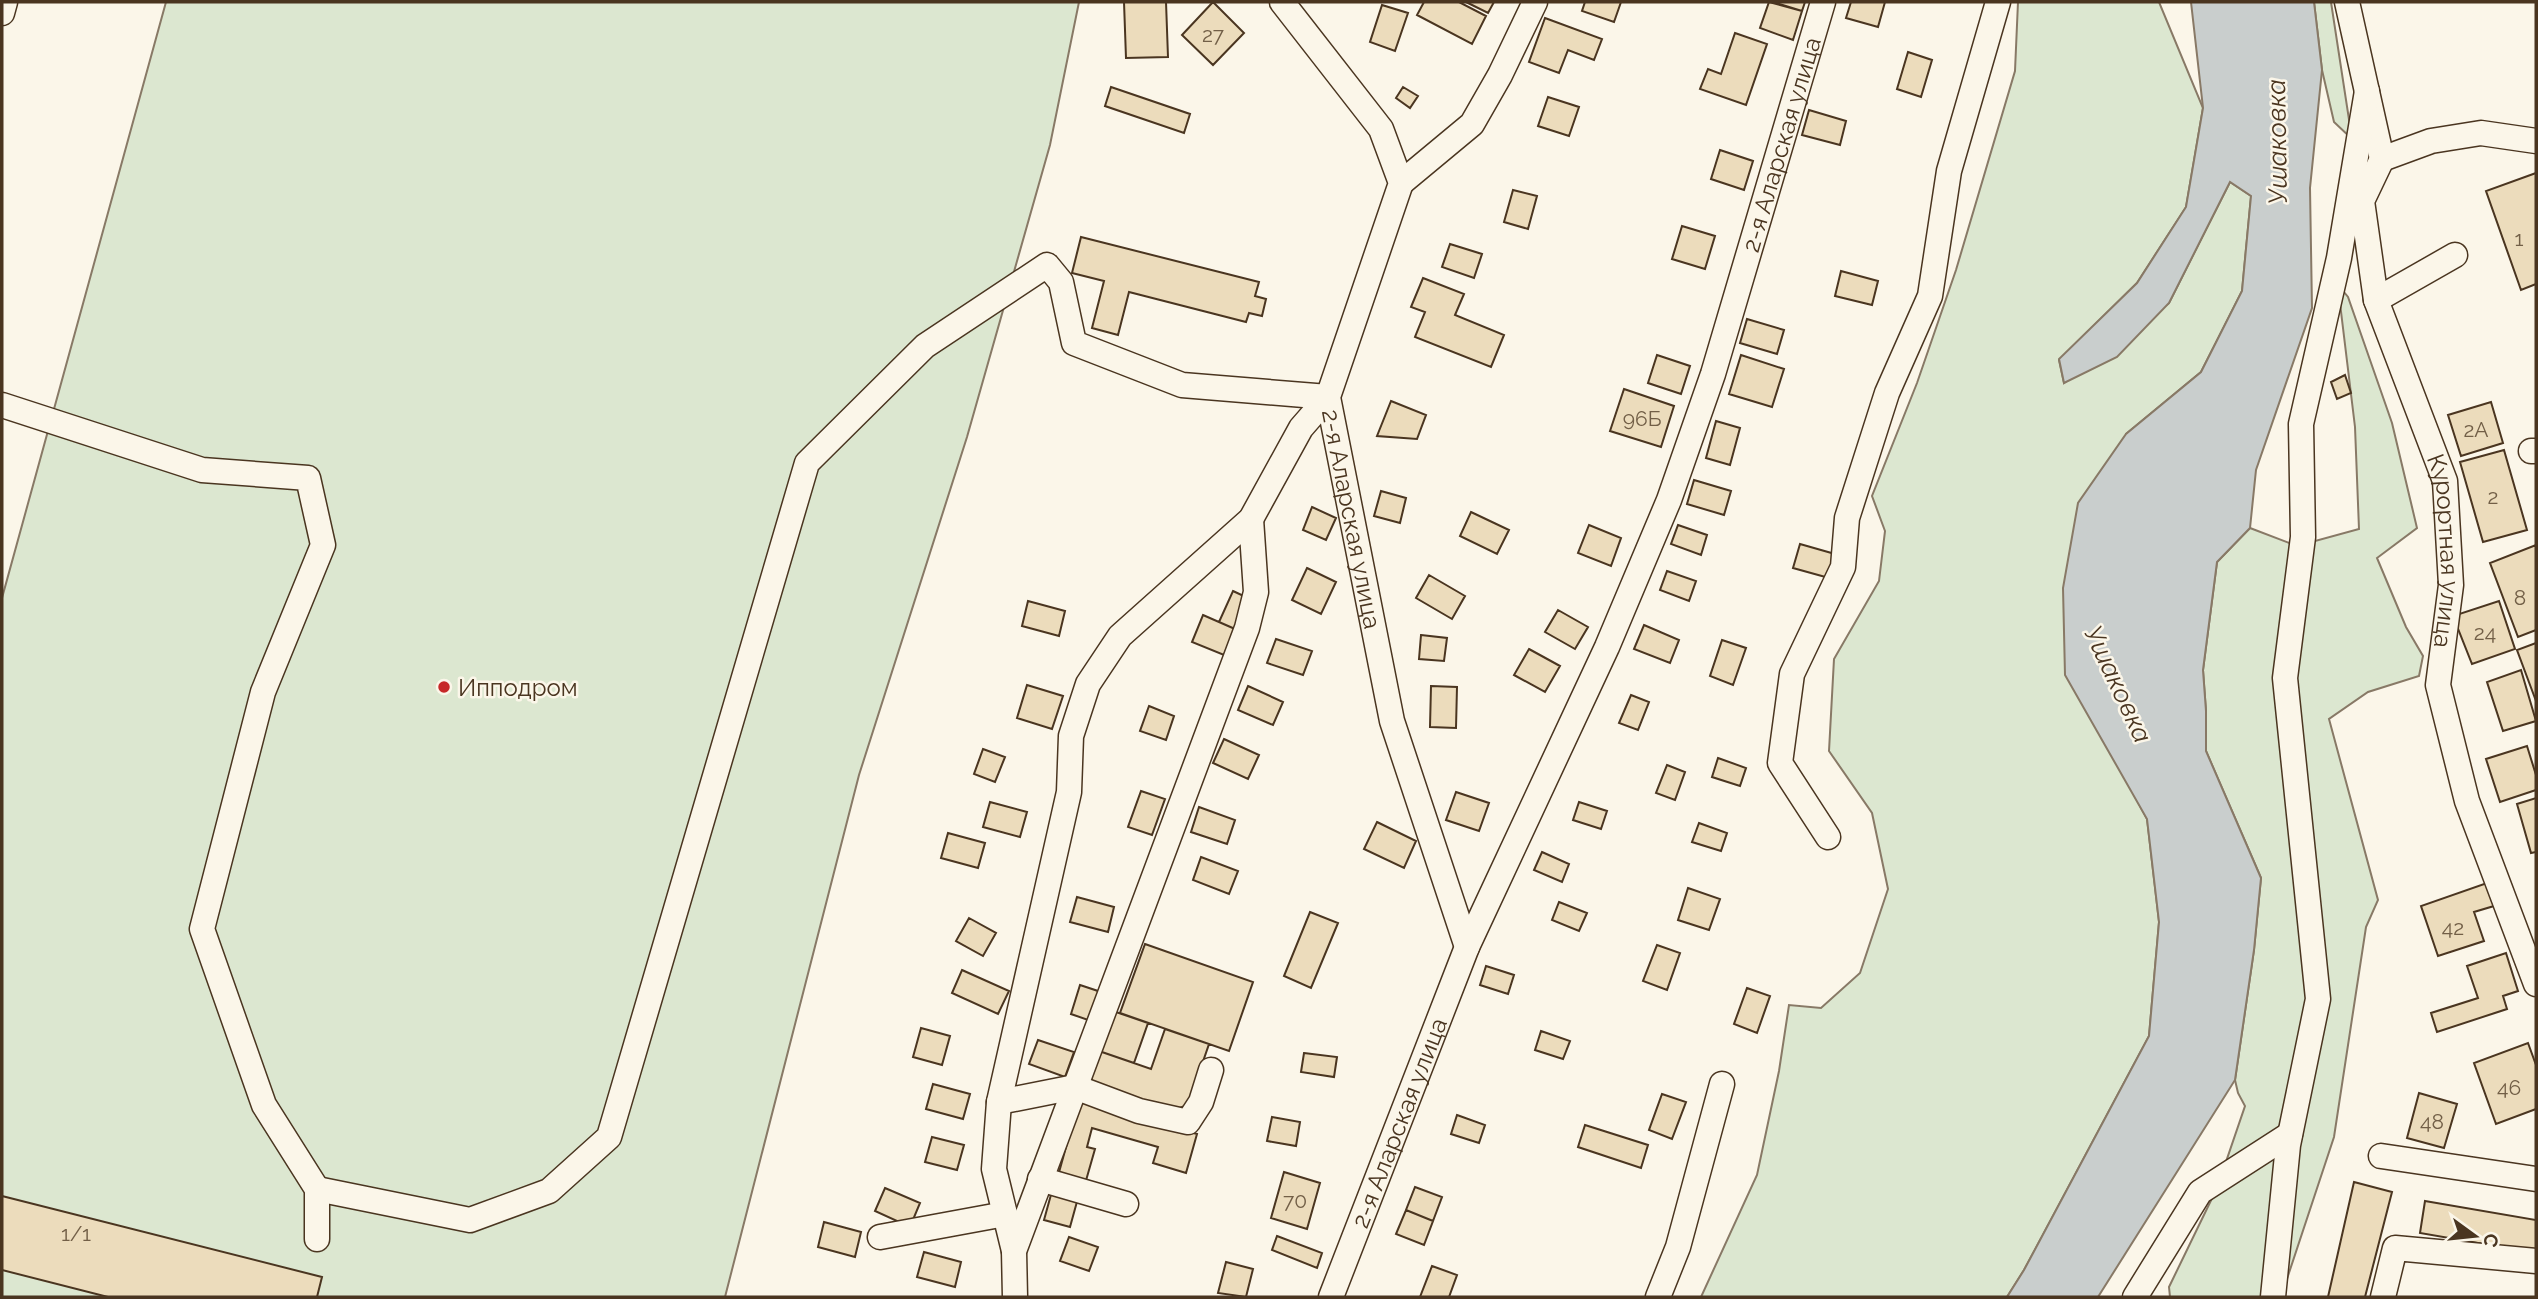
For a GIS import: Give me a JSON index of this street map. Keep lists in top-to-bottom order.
{
  "streets": {
    "street": ["2-я Аларская улица", "Курортная улица"]
  },
  "water": ["Ушаковка"],
  "places": ["Ипподром"],
  "house_numbers": [
    "27",
    "1",
    "96Б",
    "2А",
    "2",
    "8",
    "24",
    "42",
    "46",
    "48",
    "70",
    "1/1"
  ],
  "north": "right"
}
